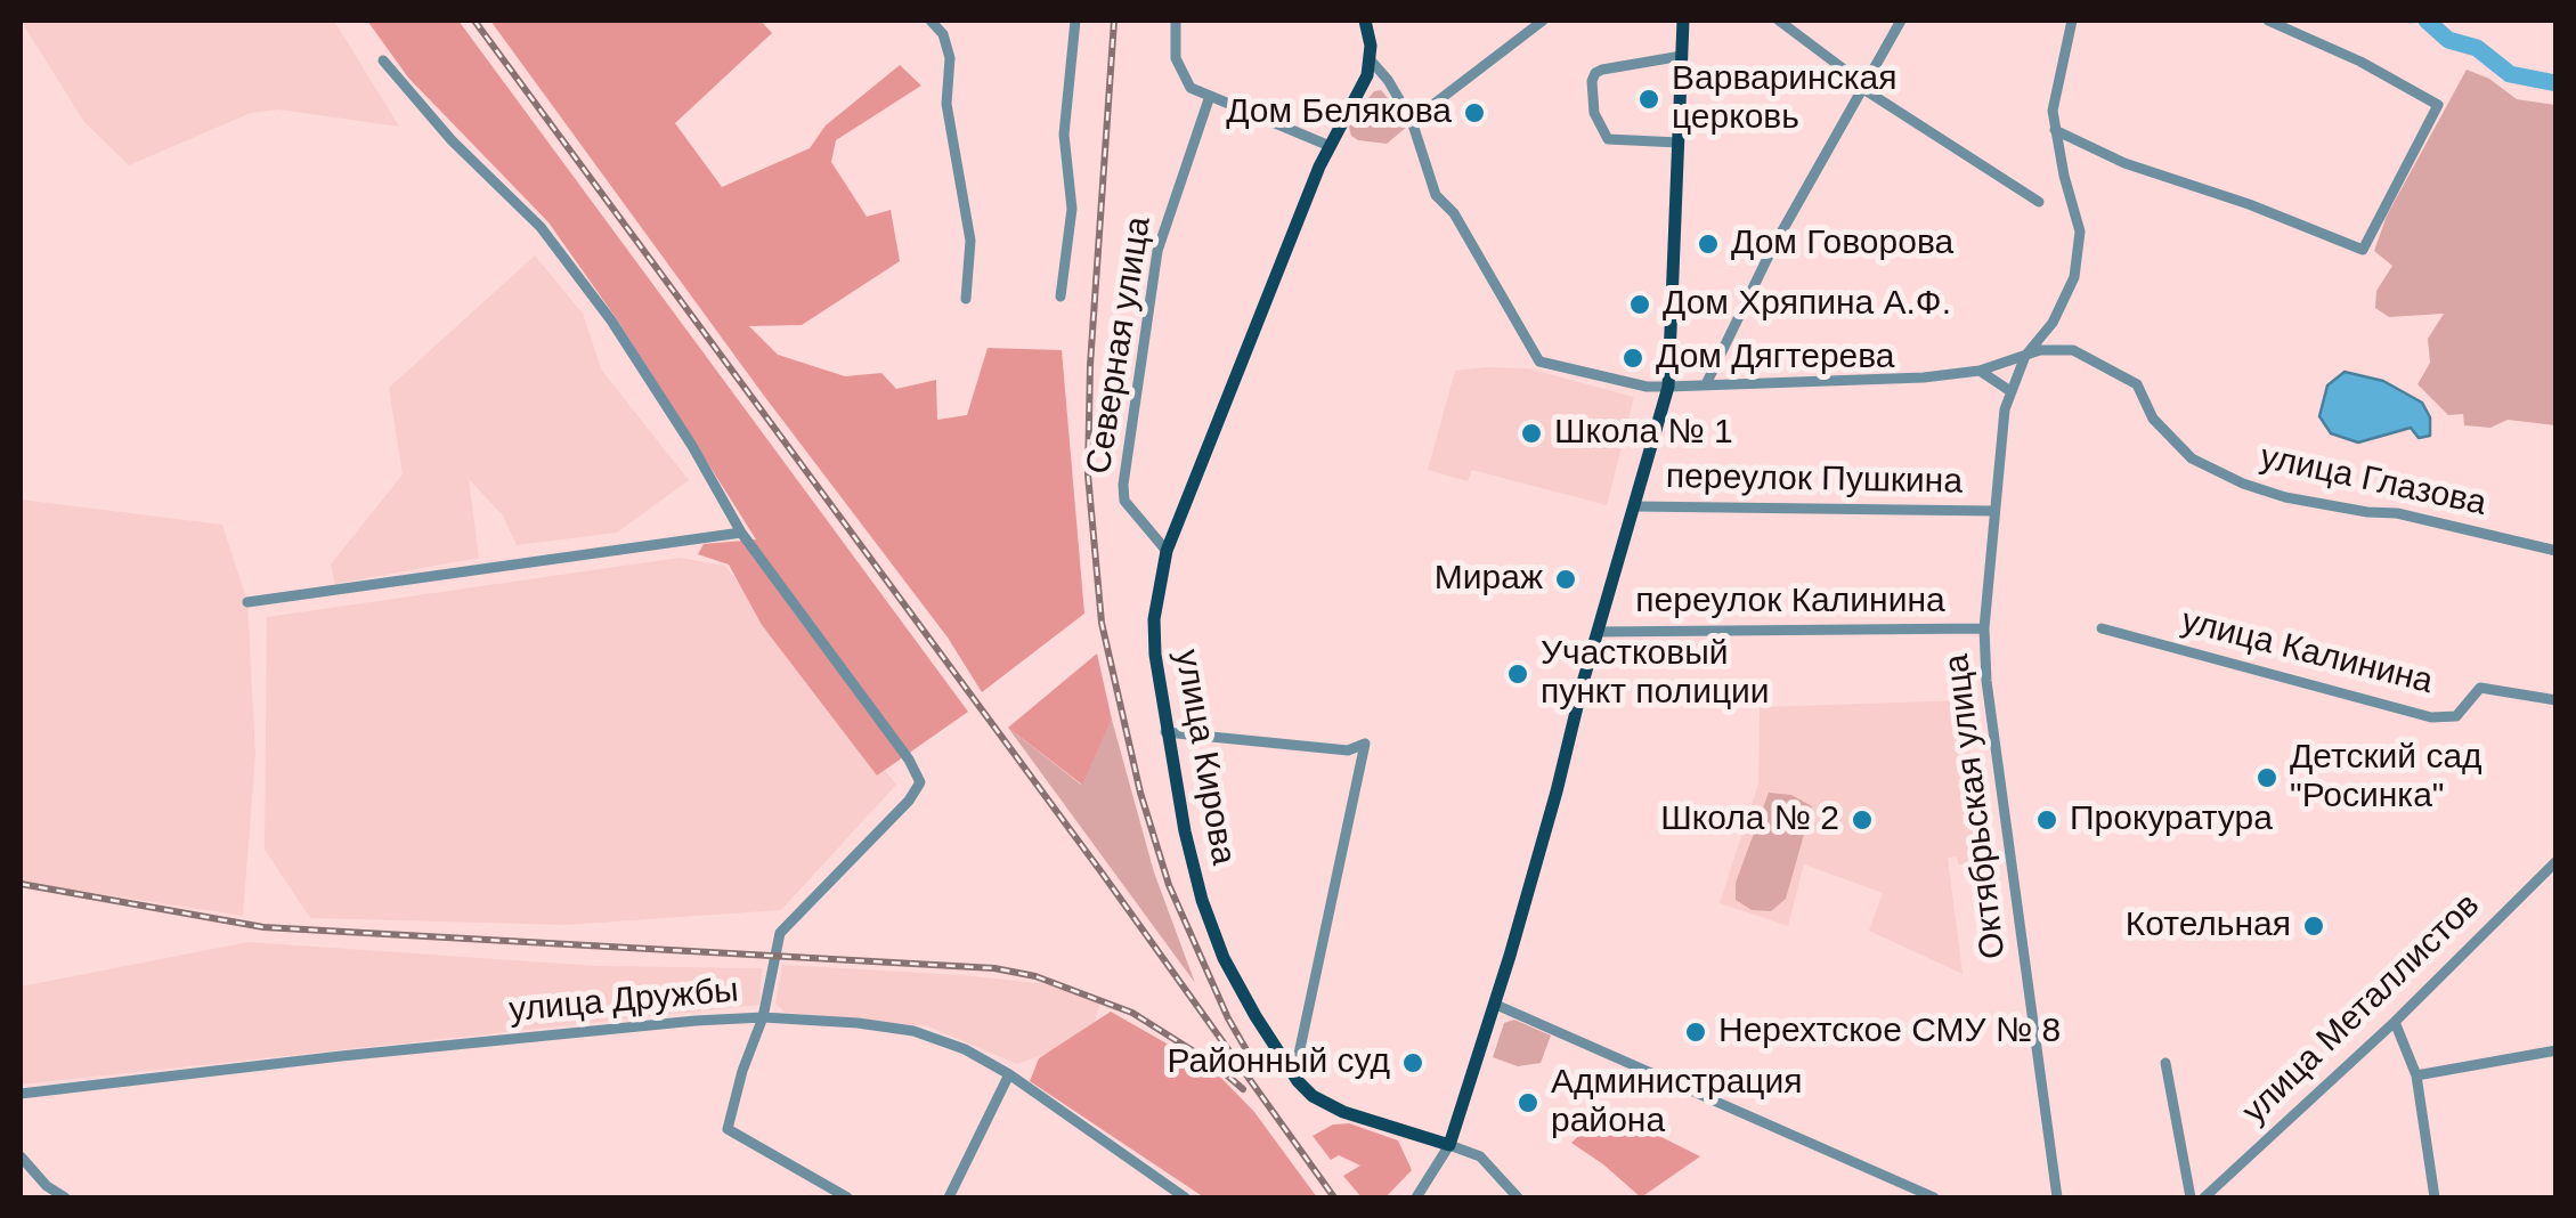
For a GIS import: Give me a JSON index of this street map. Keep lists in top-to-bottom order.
{
  "streets": {
    "main road": ["улица Кирова"],
    "street": [
      "Северная улица",
      "переулок Пушкина",
      "улица Глазова",
      "переулок Калинина",
      "улица Калинина",
      "Октябрьская улица",
      "улица Дружбы",
      "улица Металлистов"
    ]
  },
  "crossings": [
    ["Северная улица", "улица Кирова"],
    ["переулок Пушкина", "Октябрьская улица"],
    ["улица Глазова", "улица Кирова"],
    ["улица Глазова", "Октябрьская улица"],
    ["переулок Калинина", "Октябрьская улица"]
  ],
  "places": [
    "Варваринская церковь",
    "Дом Белякова",
    "Дом Говорова",
    "Дом Хряпина А.Ф.",
    "Дом Дягтерева",
    "Школа № 1",
    "Мираж",
    "Участковый пункт полиции",
    "Детский сад \"Росинка\"",
    "Школа № 2",
    "Прокуратура",
    "Котельная",
    "Нерехтское СМУ № 8",
    "Районный суд",
    "Администрация района"
  ]
}
